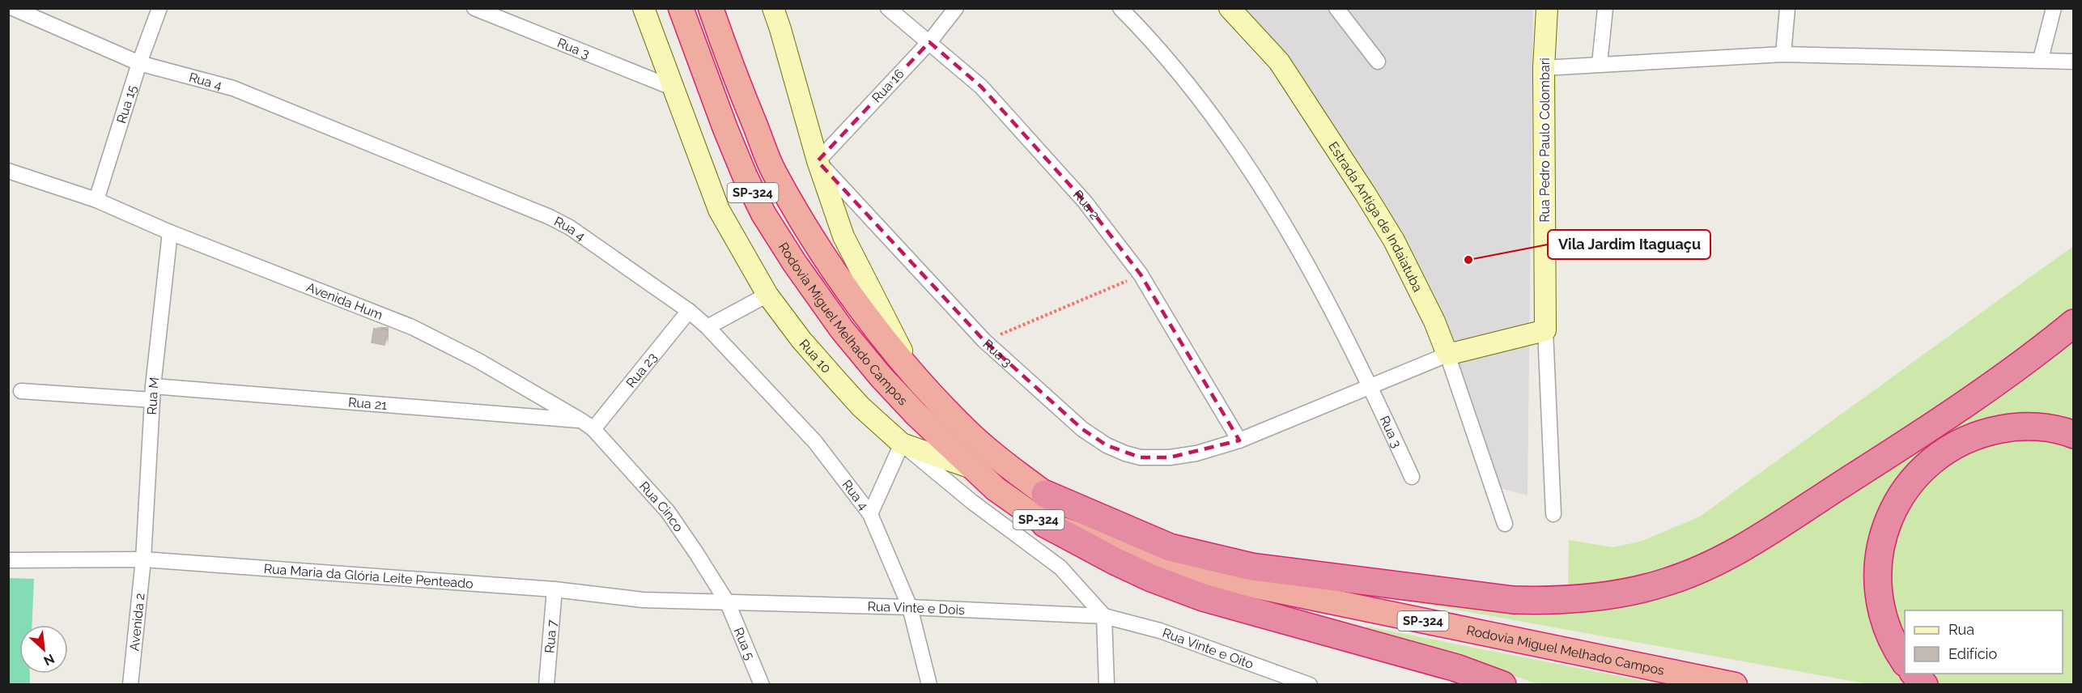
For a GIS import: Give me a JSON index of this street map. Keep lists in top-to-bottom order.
{
  "streets": {
    "highway": ["SP-324", "Rodovia Miguel Melhado Campos"],
    "main road": [
      "Rua 3",
      "Rua Pedro Paulo Colombari",
      "Estrada Antiga de Indaiatuba",
      "Rua 10"
    ],
    "street": [
      "Rua 4",
      "Rua 16",
      "Rua 15",
      "Rua 2",
      "Avenida Hum",
      "Rua 23",
      "Rua M",
      "Rua 21",
      "Rua Cinco",
      "Rua Maria da Glória Leite Penteado",
      "Rua Vinte e Dois",
      "Avenida 2",
      "Rua 7",
      "Rua 5",
      "Rua Vinte e Oito"
    ]
  },
  "crossings": [
    ["Rua 3", "Rua 16"],
    ["Rua 3", "Rua 2"],
    ["Rua 3", "Estrada Antiga de Indaiatuba"],
    ["Rua 3", "Rua 10"],
    ["Rua 4", "Rua 15"],
    ["Rua 4", "Rua 23"],
    ["Rua 4", "Rua Vinte e Dois"],
    ["Rua 16", "Rua 2"],
    ["Rua 15", "Avenida Hum"],
    ["Avenida Hum", "Rua 23"],
    ["Avenida Hum", "Rua M"],
    ["Avenida Hum", "Rua 21"],
    ["Avenida Hum", "Rua Cinco"],
    ["Rua 10", "Rua Vinte e Dois"],
    ["Rua 10", "Rua Vinte e Oito"],
    ["Rua 23", "Rua 21"],
    ["Rua 23", "Rua Cinco"],
    ["Rua M", "Rua 21"],
    ["Rua M", "Rua Maria da Glória Leite Penteado"],
    ["Rua M", "Avenida 2"],
    ["Rua 21", "Rua Cinco"],
    ["Rua Cinco", "Rua Maria da Glória Leite Penteado"],
    ["Rua Cinco", "Rua Vinte e Dois"],
    ["Rua Cinco", "Rua 5"],
    ["Rua Maria da Glória Leite Penteado", "Rua Vinte e Dois"],
    ["Rua Maria da Glória Leite Penteado", "Avenida 2"],
    ["Rua Maria da Glória Leite Penteado", "Rua 7"],
    ["Rua Maria da Glória Leite Penteado", "Rua 5"],
    ["Rua Vinte e Dois", "Rua 5"],
    ["Rua Vinte e Dois", "Rua Vinte e Oito"]
  ],
  "places": ["Vila Jardim Itaguaçu"],
  "legend": ["Rua", "Edifício"],
  "north": "bottom right"
}
